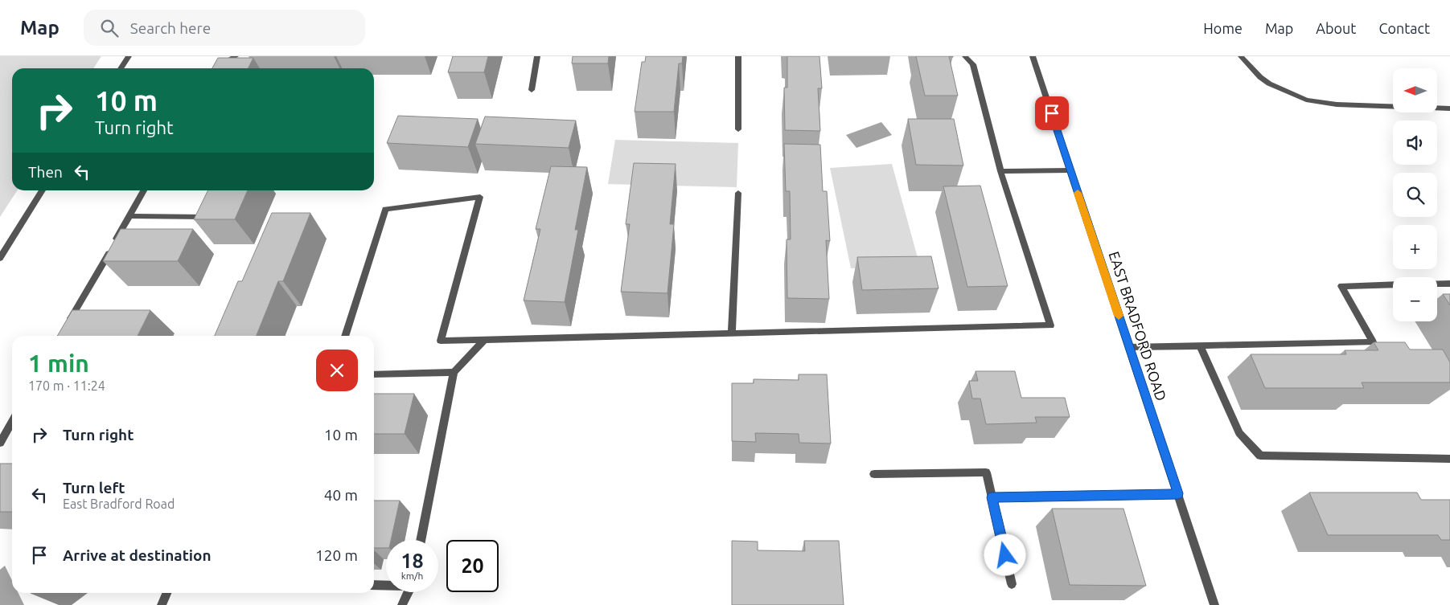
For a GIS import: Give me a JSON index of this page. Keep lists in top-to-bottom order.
{
  "streets": {
    "street": ["EAST BRADFORD ROAD"]
  },
  "north": "left",
  "page": {
    "header": "Map",
    "search": "Search here",
    "nav": [
      "Home",
      "Map",
      "About",
      "Contact"
    ],
    "map_buttons": ["+", "−"],
    "turn": ["10 m", "Turn right"],
    "then": "Then",
    "heading": ["1 min", "170 m · 11:24"],
    "list": [
      {
        "name": "Turn right",
        "value": "10 m"
      },
      {
        "name": "Turn left",
        "note": "East Bradford Road",
        "value": "40 m"
      },
      {
        "name": "Arrive at destination",
        "value": "120 m"
      }
    ],
    "speed": "18 km/h",
    "limit": "20"
  }
}
